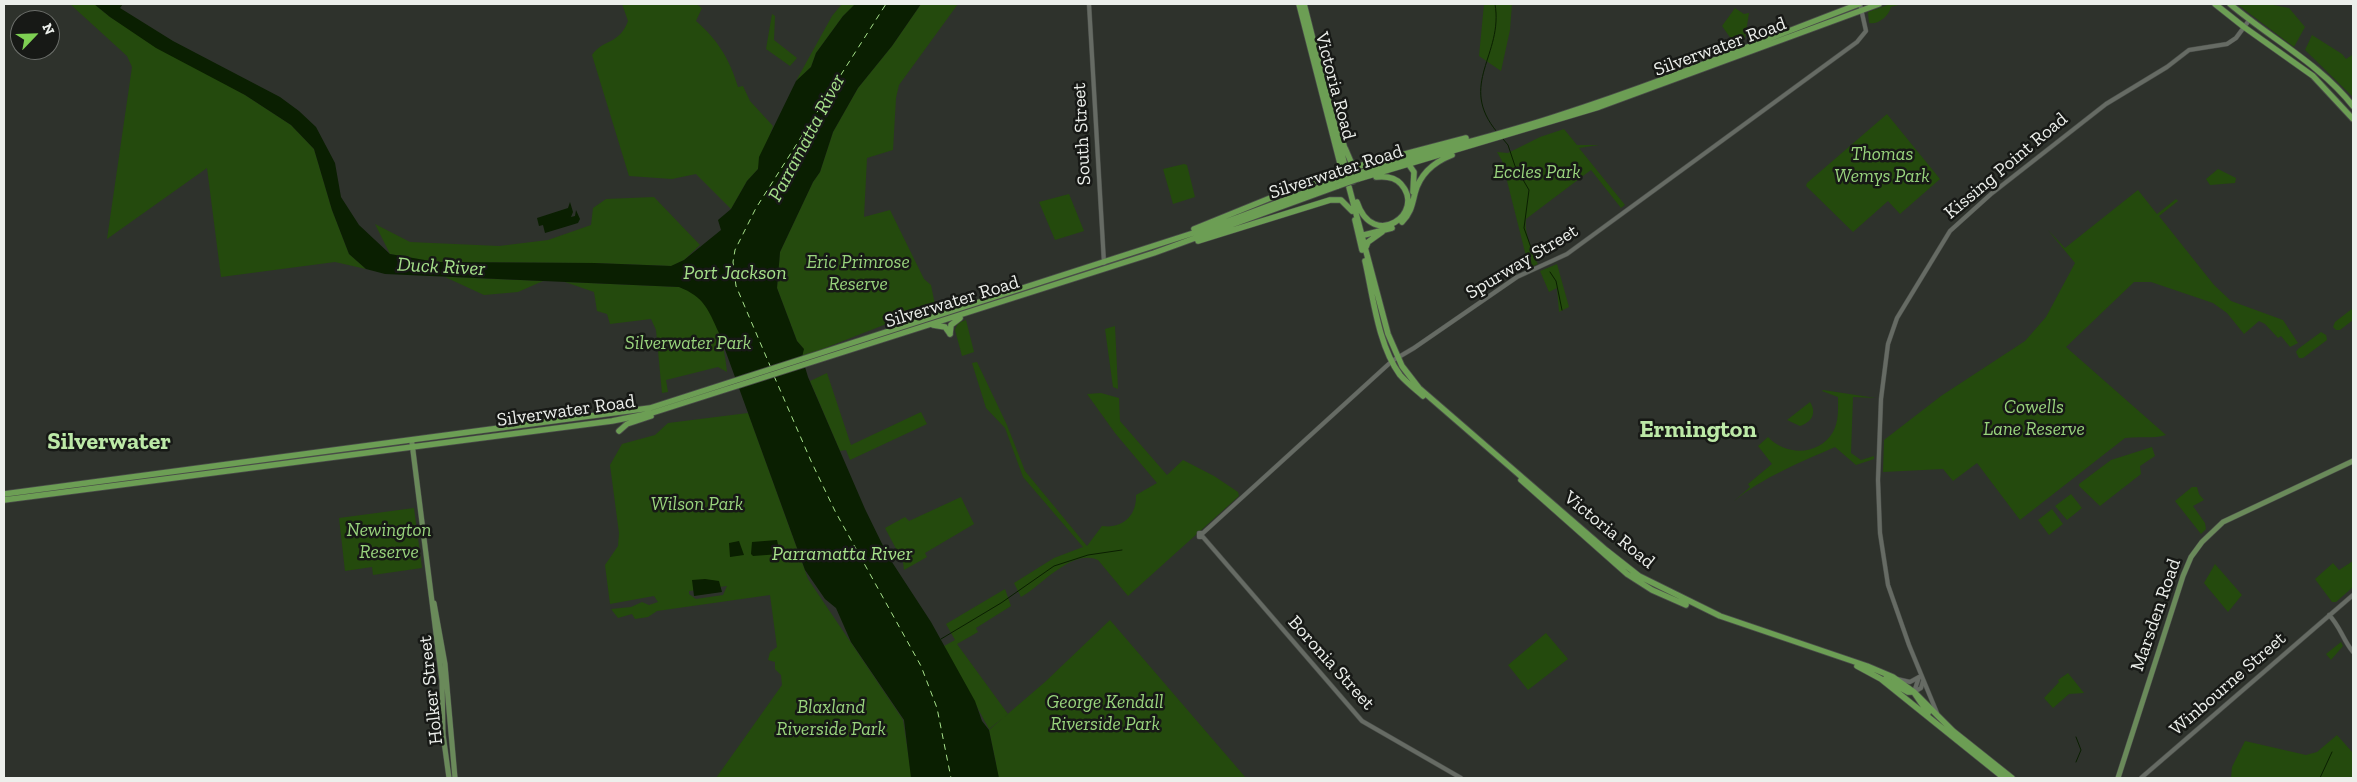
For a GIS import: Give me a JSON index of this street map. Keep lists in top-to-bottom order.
{
  "streets": {
    "highway": ["Silverwater Road", "Victoria Road"],
    "main road": ["Marsden Road", "Holker Street"],
    "street": [
      "South Street",
      "Kissing Point Road",
      "Spurway Street",
      "Boronia Street",
      "Winbourne Street"
    ]
  },
  "crossings": [
    ["Silverwater Road", "South Street"],
    ["Silverwater Road", "Spurway Street"],
    ["Silverwater Road", "Holker Street"],
    ["Victoria Road", "Kissing Point Road"],
    ["Victoria Road", "Spurway Street"],
    ["Spurway Street", "Boronia Street"]
  ],
  "districts": ["Ermington", "Silverwater"],
  "water": ["Parramatta River", "Duck River", "Port Jackson"],
  "parks": [
    "Thomas Wemys Park",
    "Eccles Park",
    "Eric Primrose Reserve",
    "Silverwater Park",
    "Cowells Lane Reserve",
    "Wilson Park",
    "Newington Reserve",
    "George Kendall Riverside Park",
    "Blaxland Riverside Park"
  ],
  "north": "top right"
}
